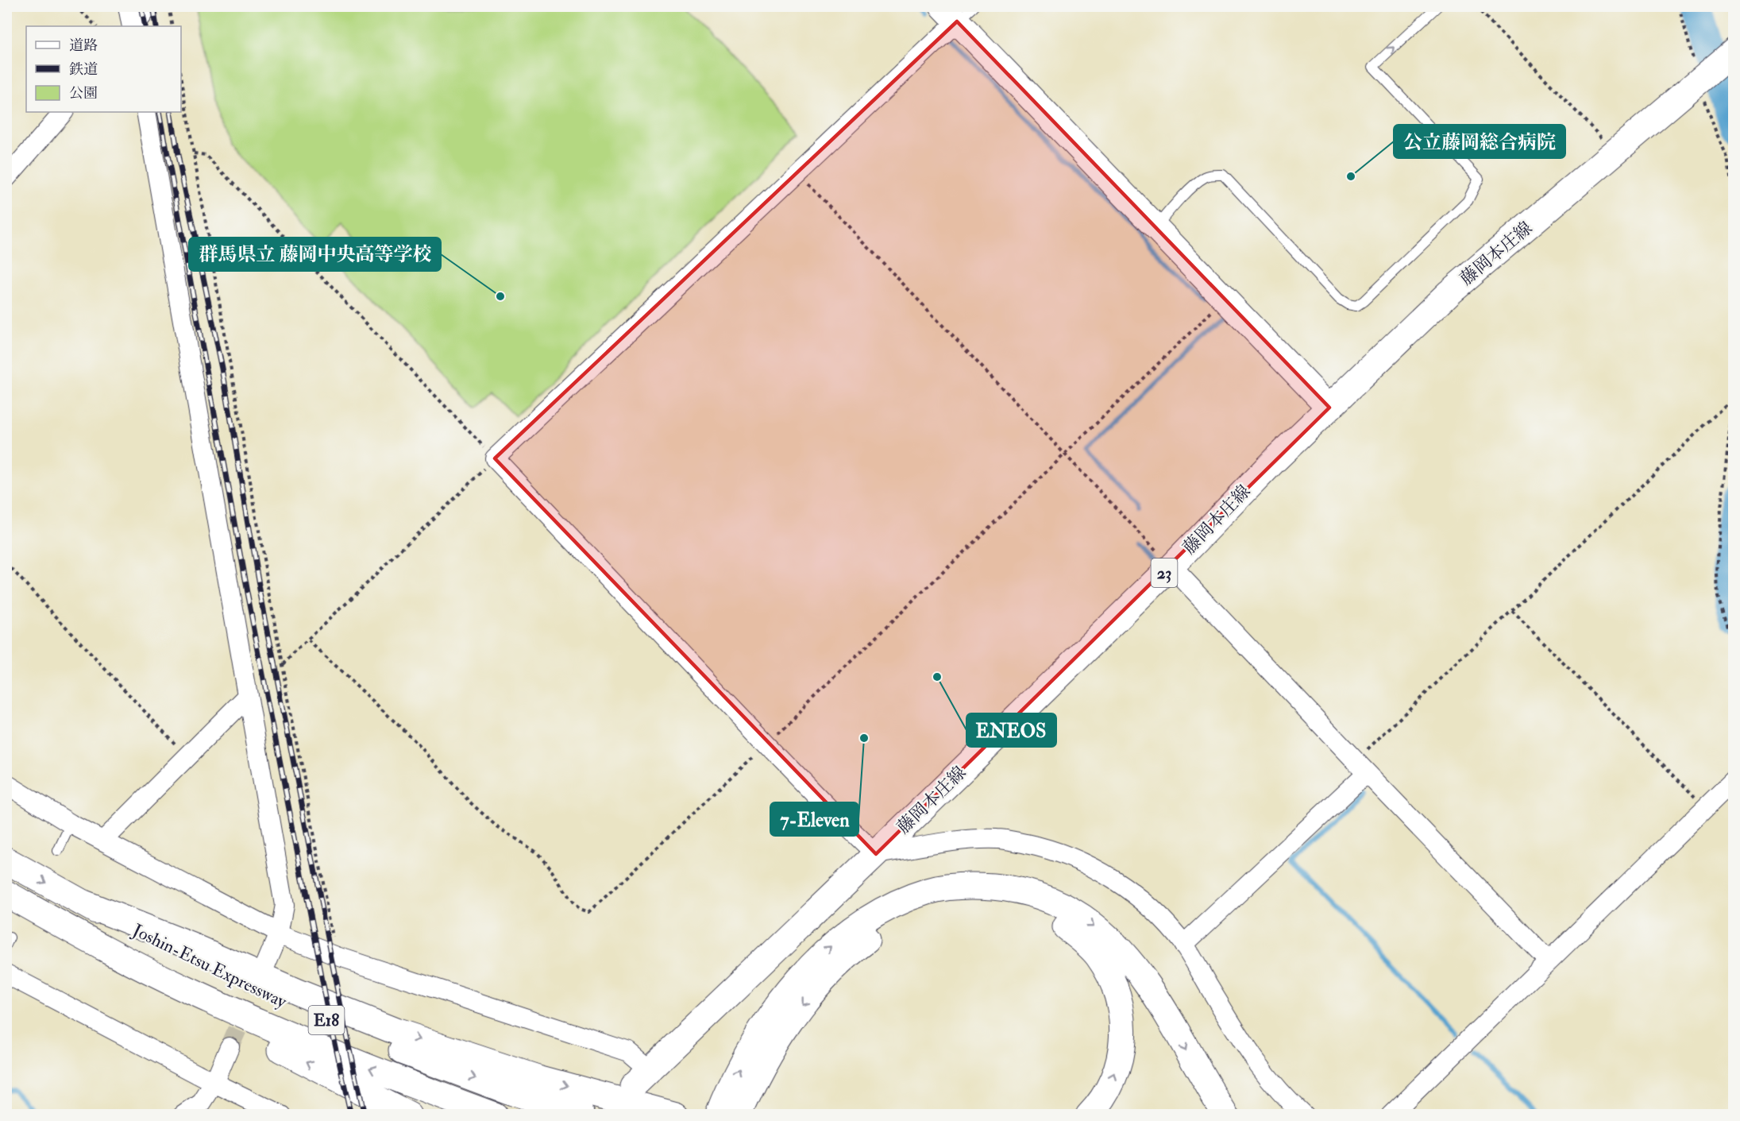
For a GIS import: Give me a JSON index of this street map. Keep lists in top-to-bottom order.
{
  "streets": {
    "main road": [
      "藤岡本庄線",
      "23",
      "Joshin-Etsu Expressway",
      "E18"
    ]
  },
  "places": [
    "公立藤岡総合病院",
    "群馬県立 藤岡中央高等学校",
    "ENEOS",
    "7-Eleven"
  ],
  "legend": ["道路", "鉄道", "公園"]
}
